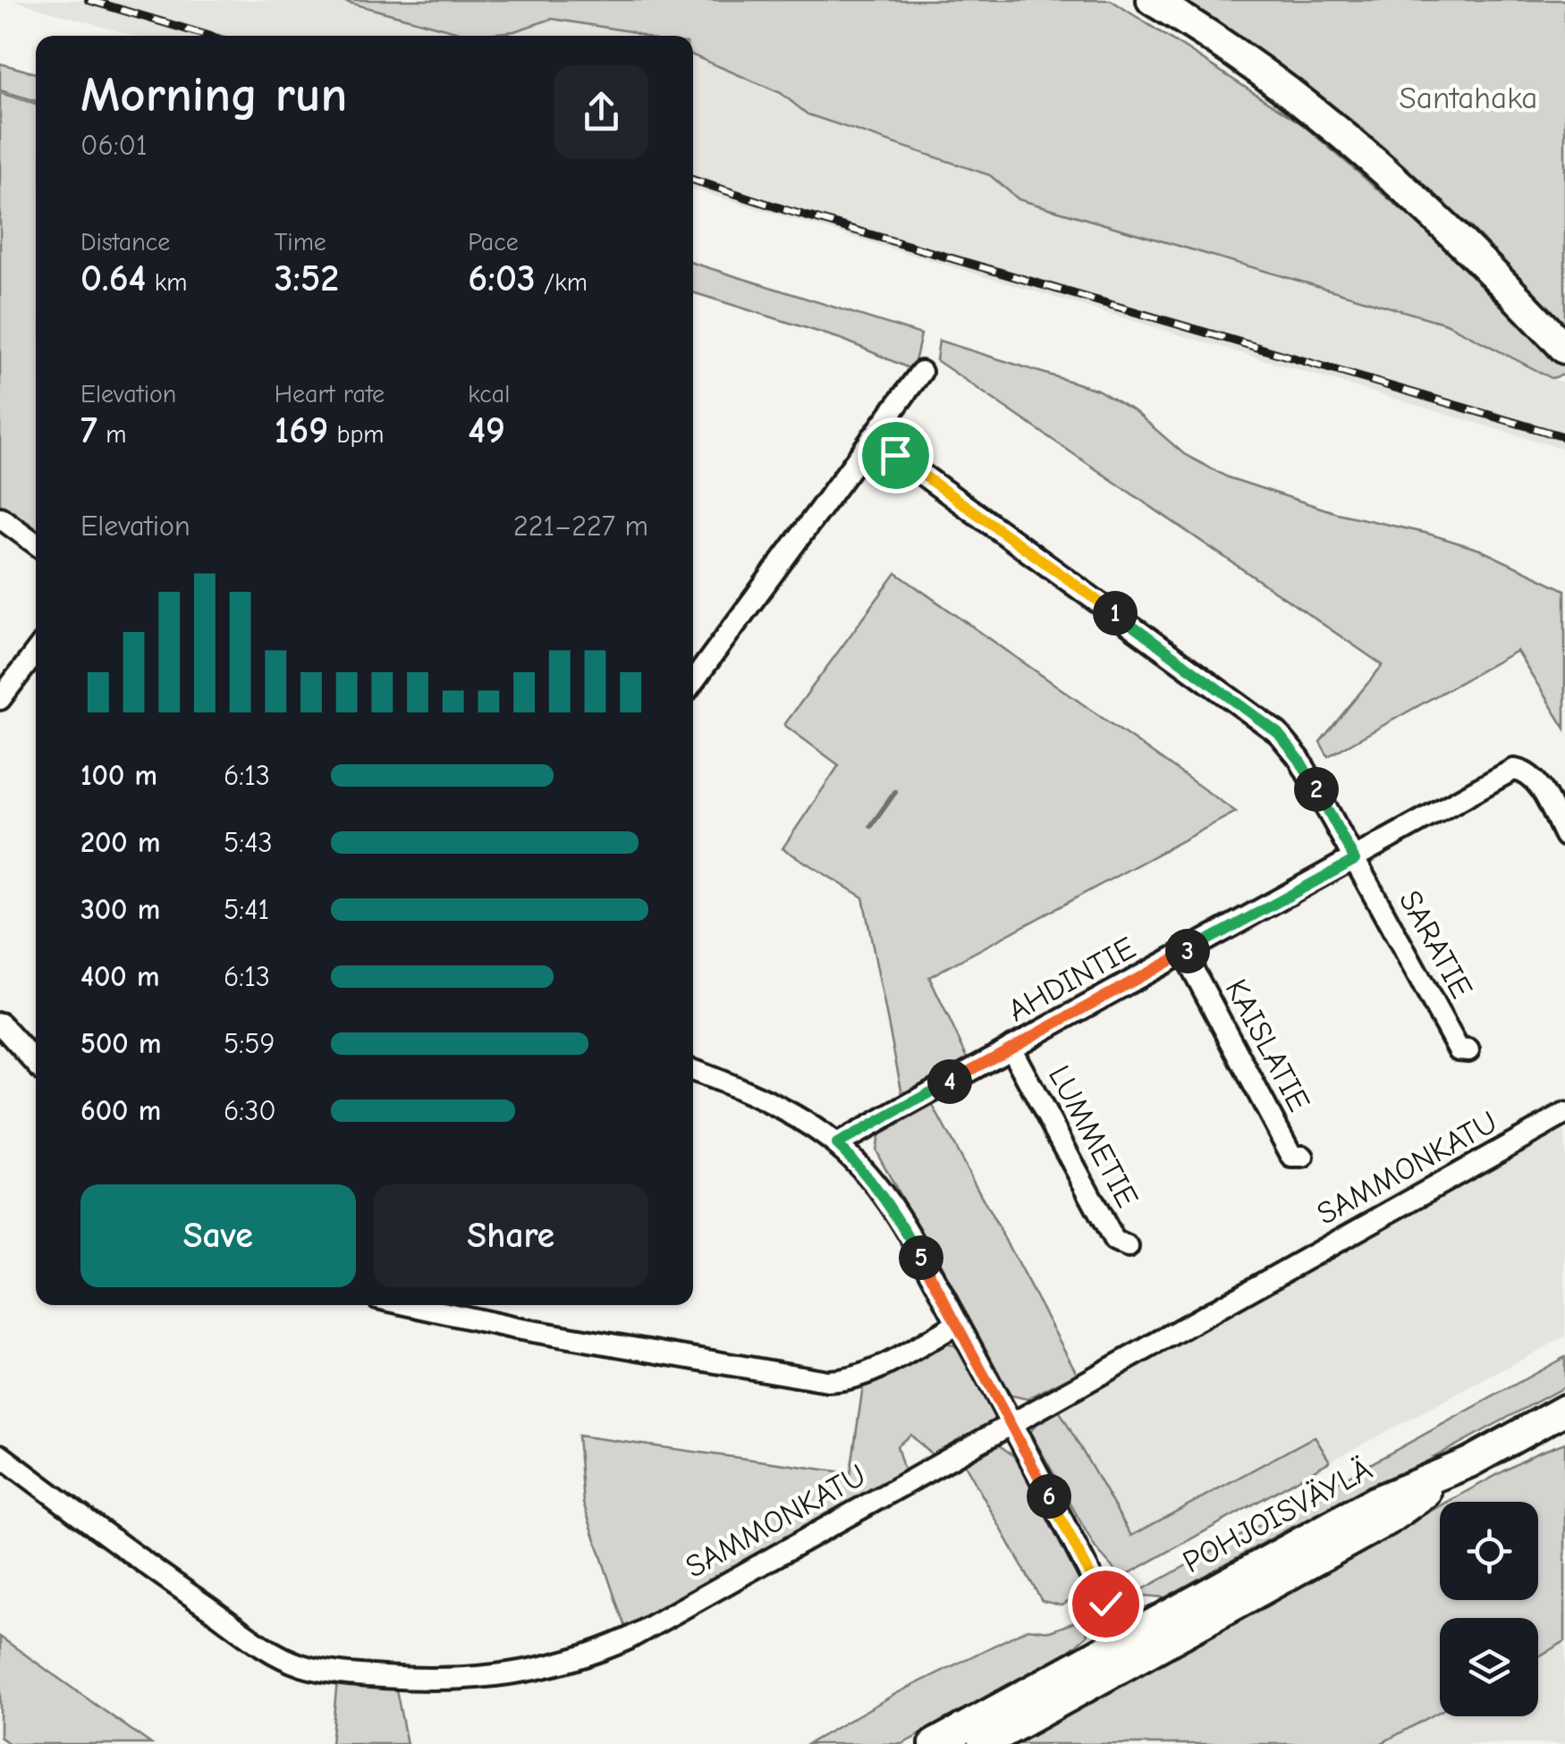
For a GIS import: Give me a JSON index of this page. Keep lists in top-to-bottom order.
{
  "streets": {
    "main road": ["POHJOISVÄYLÄ"],
    "street": [
      "SARATIE",
      "AHDINTIE",
      "KAISLATIE",
      "LUMMETIE",
      "SAMMONKATU"
    ]
  },
  "crossings": [
    ["SARATIE", "AHDINTIE"],
    ["AHDINTIE", "KAISLATIE"],
    ["AHDINTIE", "LUMMETIE"]
  ],
  "parks": ["Santahaka"],
  "page": {
    "heading": ["Morning run", "06:01"],
    "stats": [
      ["Distance", "0.64 km"],
      ["Time", "3:52"],
      ["Pace", "6:03 /km"],
      ["Elevation", "7 m"],
      ["Heart rate", "169 bpm"],
      ["kcal", "49"]
    ],
    "chart": ["Elevation", "221–227 m"],
    "pins": [
      "1",
      "2",
      "3",
      "4",
      "5",
      "6"
    ],
    "list": [
      {
        "name": "100 m",
        "note": "6:13"
      },
      {
        "name": "200 m",
        "note": "5:43"
      },
      {
        "name": "300 m",
        "note": "5:41"
      },
      {
        "name": "400 m",
        "note": "6:13"
      },
      {
        "name": "500 m",
        "note": "5:59"
      },
      {
        "name": "600 m",
        "note": "6:30"
      }
    ],
    "buttons": ["Save", "Share"]
  }
}
